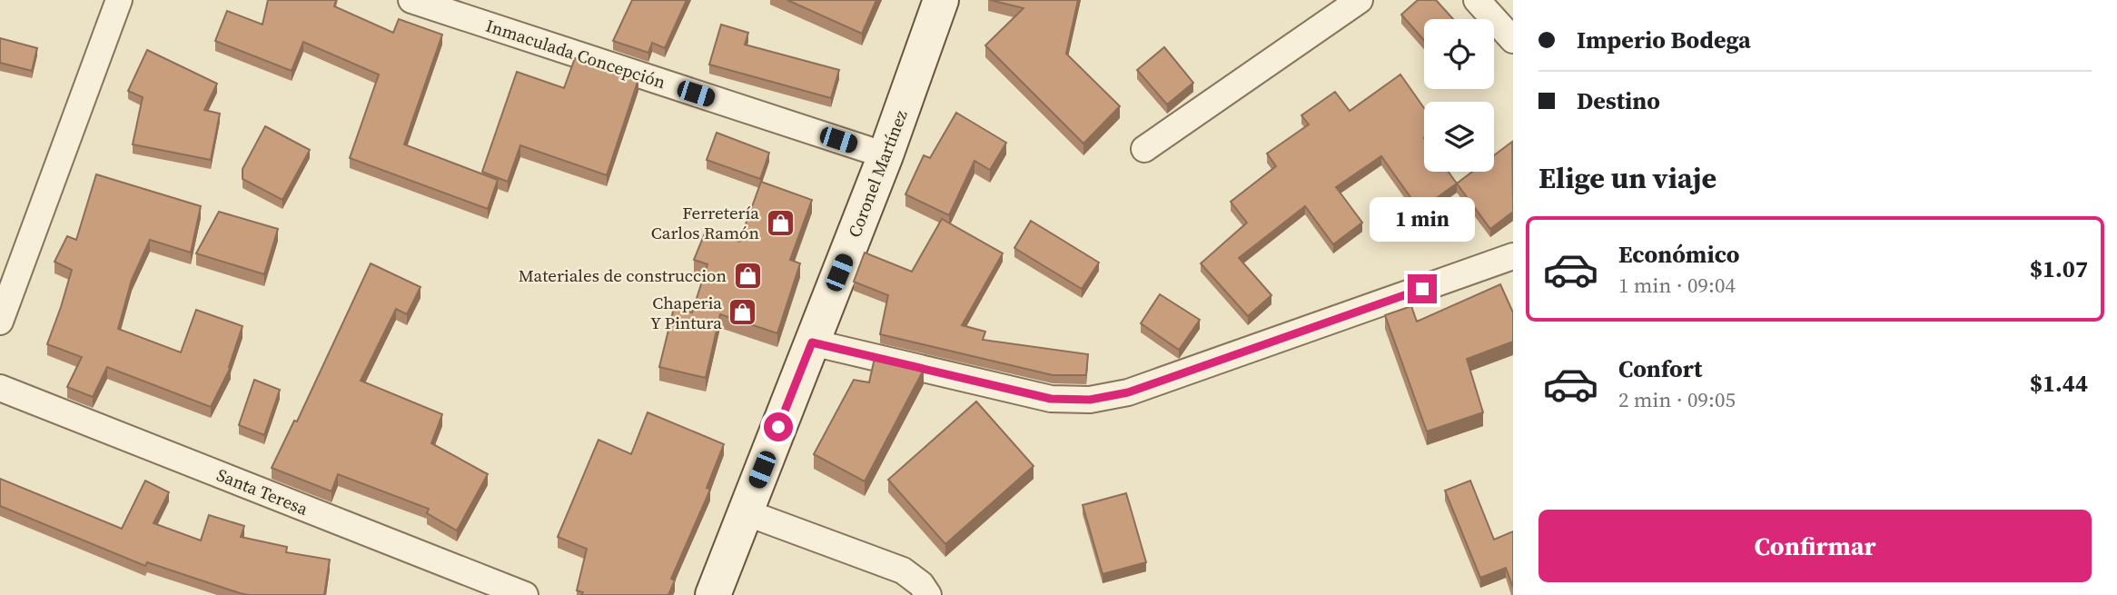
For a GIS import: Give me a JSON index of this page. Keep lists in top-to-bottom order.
{
  "streets": {
    "main road": ["Coronel Martínez"],
    "street": ["Inmaculada Concepción", "Santa Teresa"]
  },
  "crossings": [
    ["Inmaculada Concepción", "Coronel Martínez"]
  ],
  "places": {
    "shop": ["Ferretería Carlos Ramón", "Materiales de construccion", "Chaperia Y Pintura"]
  },
  "page": {
    "banner": ["Imperio Bodega", "Destino"],
    "heading": "Elige un viaje",
    "bubble": "1 min",
    "list": [
      {
        "name": "Económico",
        "note": "1 min · 09:04",
        "value": "$1.07"
      },
      {
        "name": "Confort",
        "note": "2 min · 09:05",
        "value": "$1.44"
      }
    ],
    "buttons": "Confirmar"
  }
}
